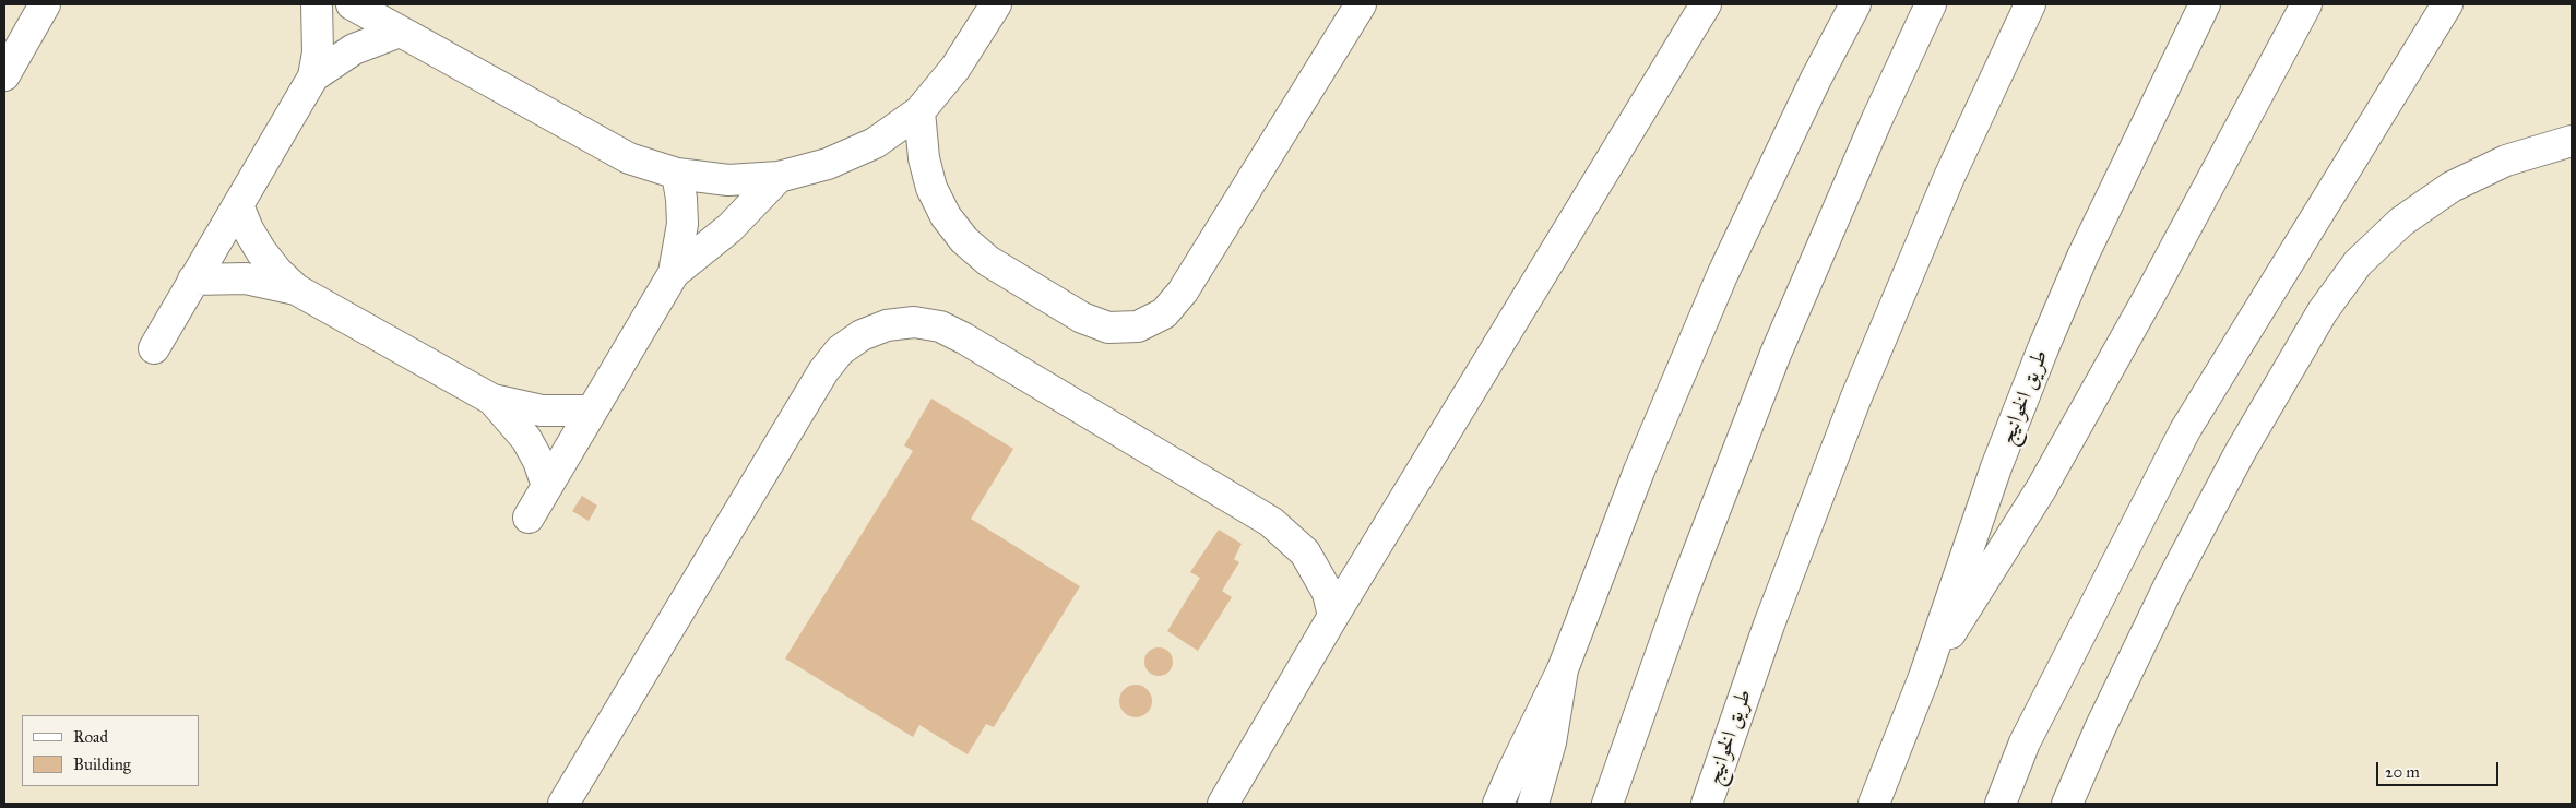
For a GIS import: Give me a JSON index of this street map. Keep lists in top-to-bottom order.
{
  "streets": {
    "main road": ["طريق الخوانيج"]
  },
  "legend": ["Road", "Building"],
  "scale_bar": "20 m"
}
